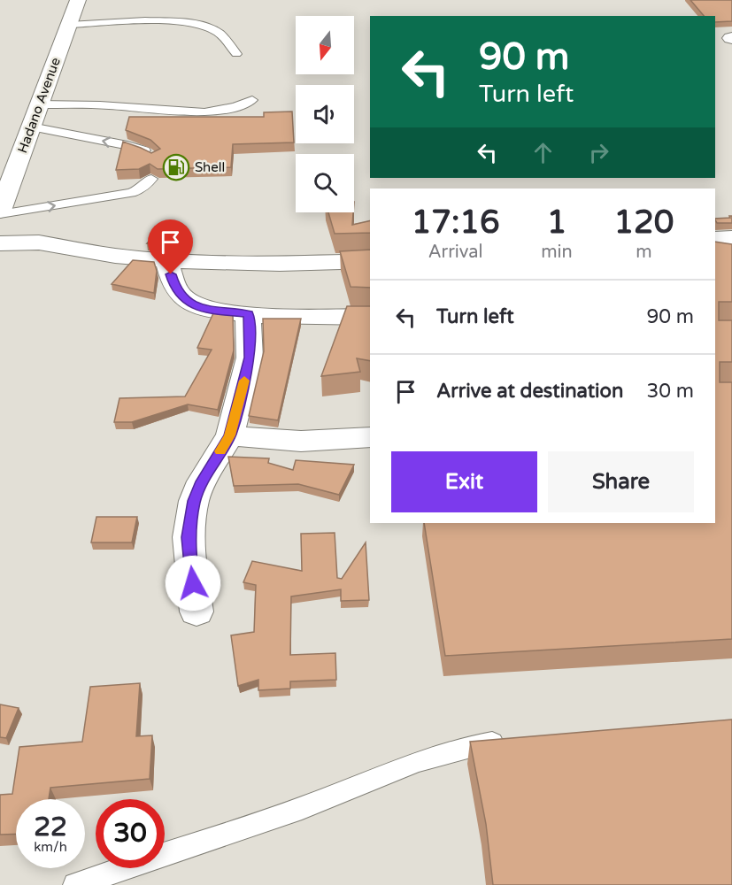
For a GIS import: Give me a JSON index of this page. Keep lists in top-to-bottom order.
{
  "streets": {
    "street": ["Hadano Avenue"]
  },
  "places": {
    "fuel station": ["Shell"]
  },
  "north": "bottom",
  "page": {
    "turn": ["90 m", "Turn left"],
    "eta": [
      "17:16",
      "Arrival",
      "1",
      "min",
      "120",
      "m"
    ],
    "list": [
      {
        "name": "Turn left",
        "value": "90 m"
      },
      {
        "name": "Arrive at destination",
        "value": "30 m"
      }
    ],
    "buttons": ["Exit", "Share"],
    "speed": "22 km/h",
    "limit": "30"
  }
}
